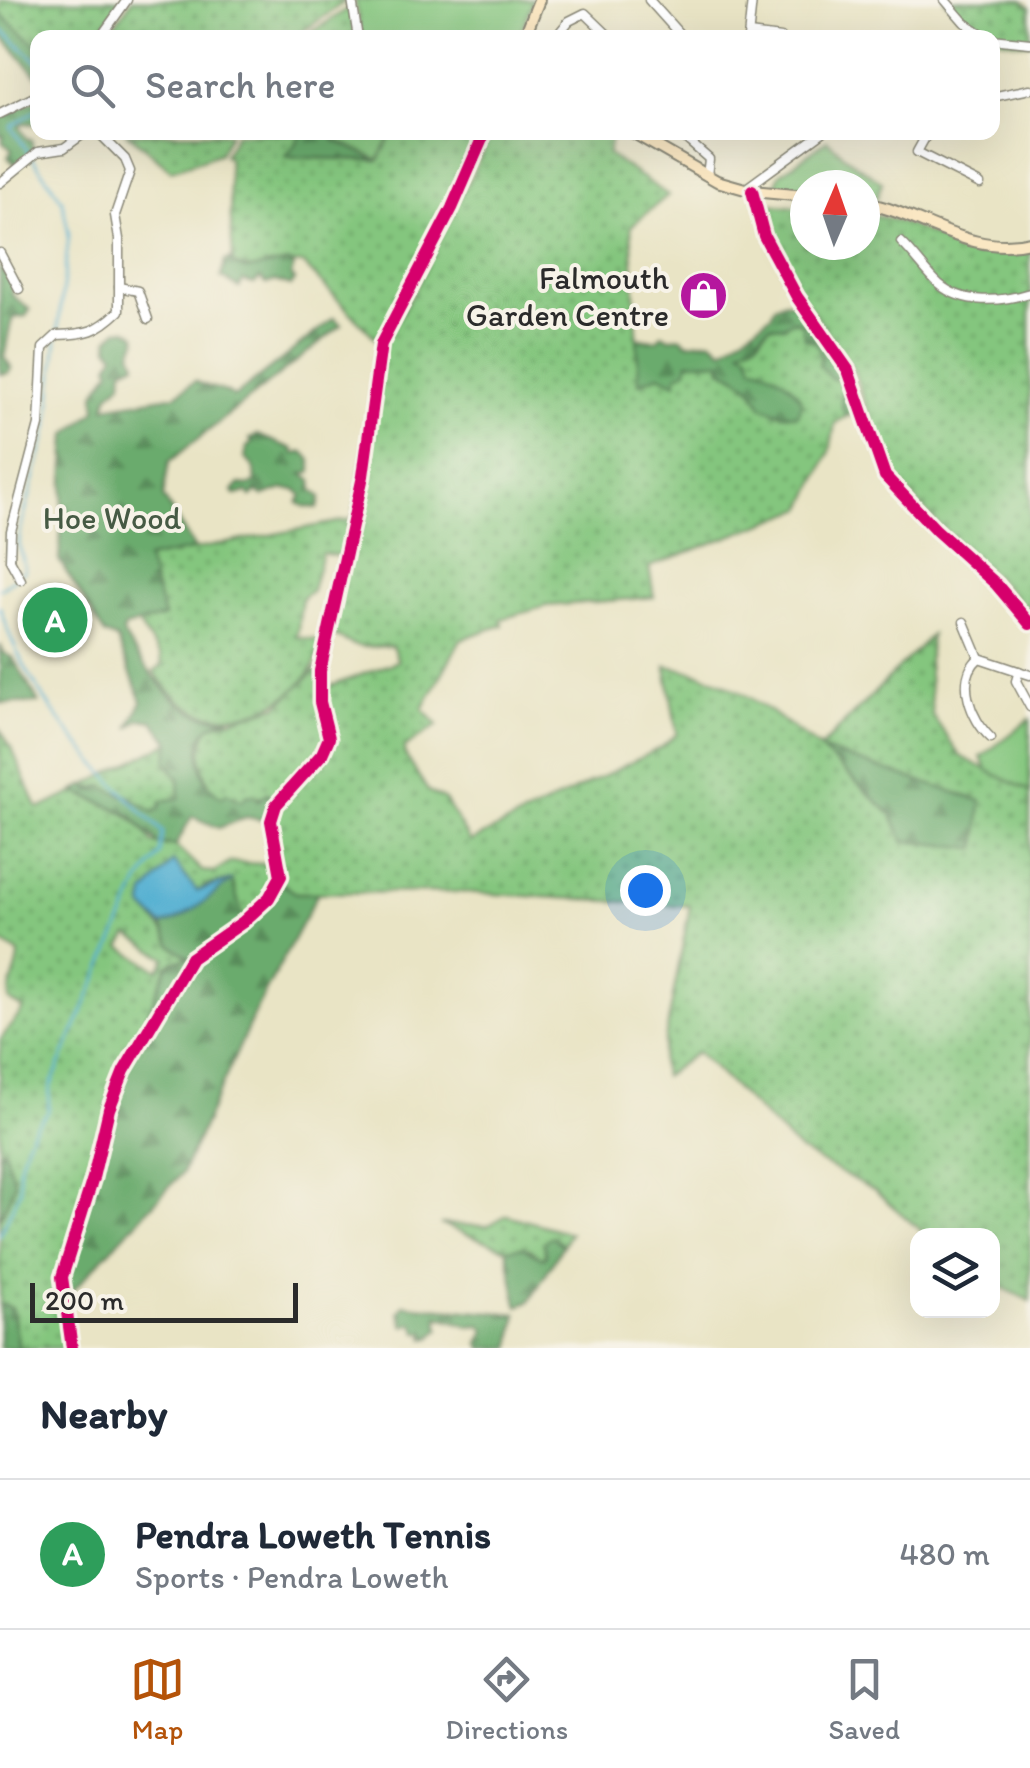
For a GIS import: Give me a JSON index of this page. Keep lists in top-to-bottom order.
{
  "parks": ["Hoe Wood"],
  "places": {
    "shop": ["Falmouth Garden Centre"]
  },
  "scale_bar": "200 m",
  "north": "top",
  "page": {
    "search": "Search here",
    "pins": "A",
    "scale": "200 m",
    "heading": "Nearby",
    "list": [
      {
        "mark": "A",
        "name": "Pendra Loweth Tennis",
        "note": "Sports · Pendra Loweth",
        "value": "480 m"
      }
    ],
    "nav": ["Map", "Directions", "Saved"]
  }
}
